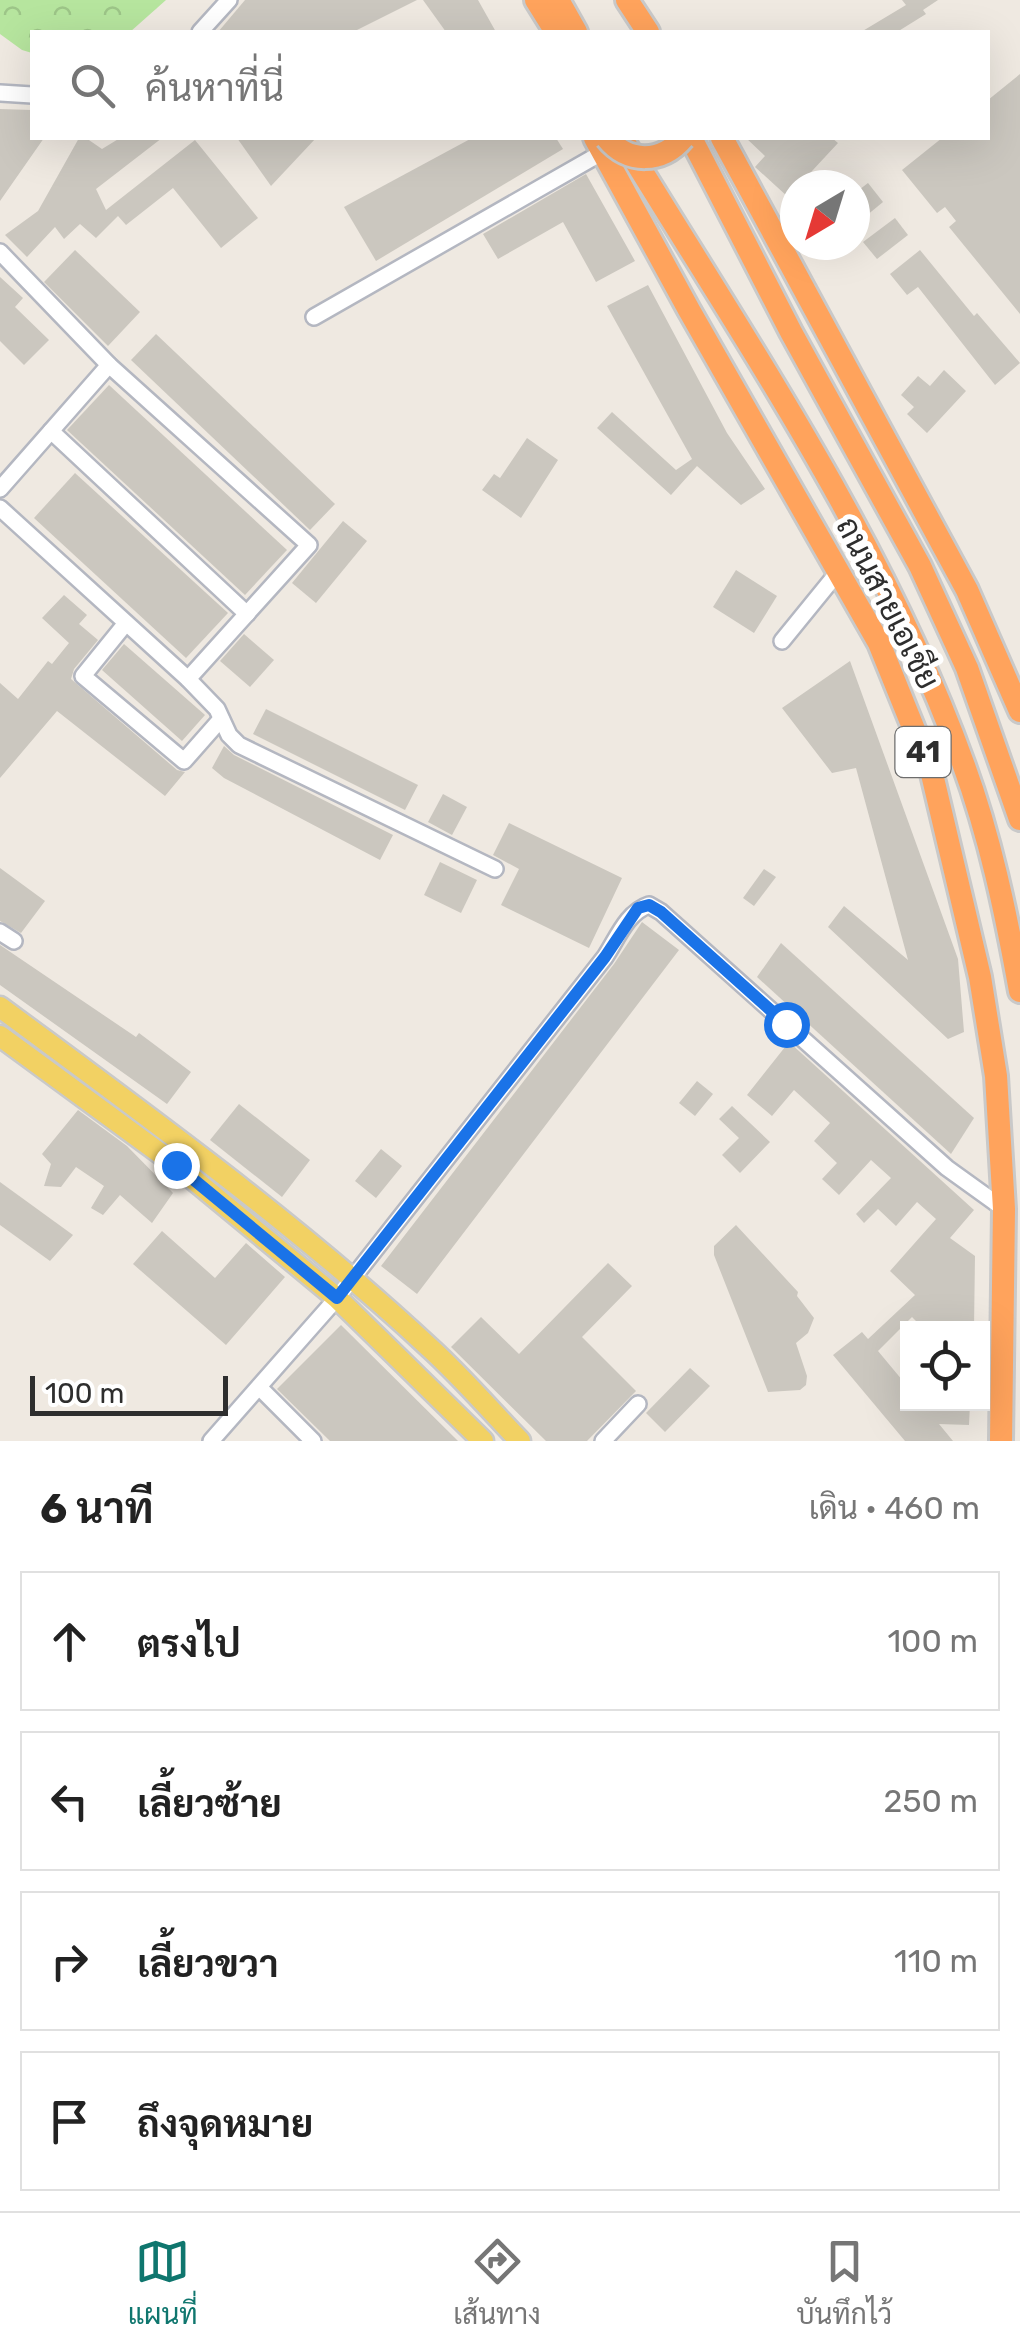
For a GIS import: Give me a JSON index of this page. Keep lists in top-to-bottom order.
{
  "streets": {
    "highway": ["ถนนสายเอเชีย", "41"]
  },
  "scale_bar": "100 m",
  "north": "bottom left",
  "page": {
    "search": "ค้นหาที่นี่",
    "scale": "100 m",
    "heading": ["6 นาที", "เดิน · 460 m"],
    "list": [
      ["ตรงไป", "100 m"],
      ["เลี้ยวซ้าย", "250 m"],
      ["เลี้ยวขวา", "110 m"],
      "ถึงจุดหมาย"
    ],
    "nav": ["แผนที่", "เส้นทาง", "บันทึกไว้"]
  }
}
